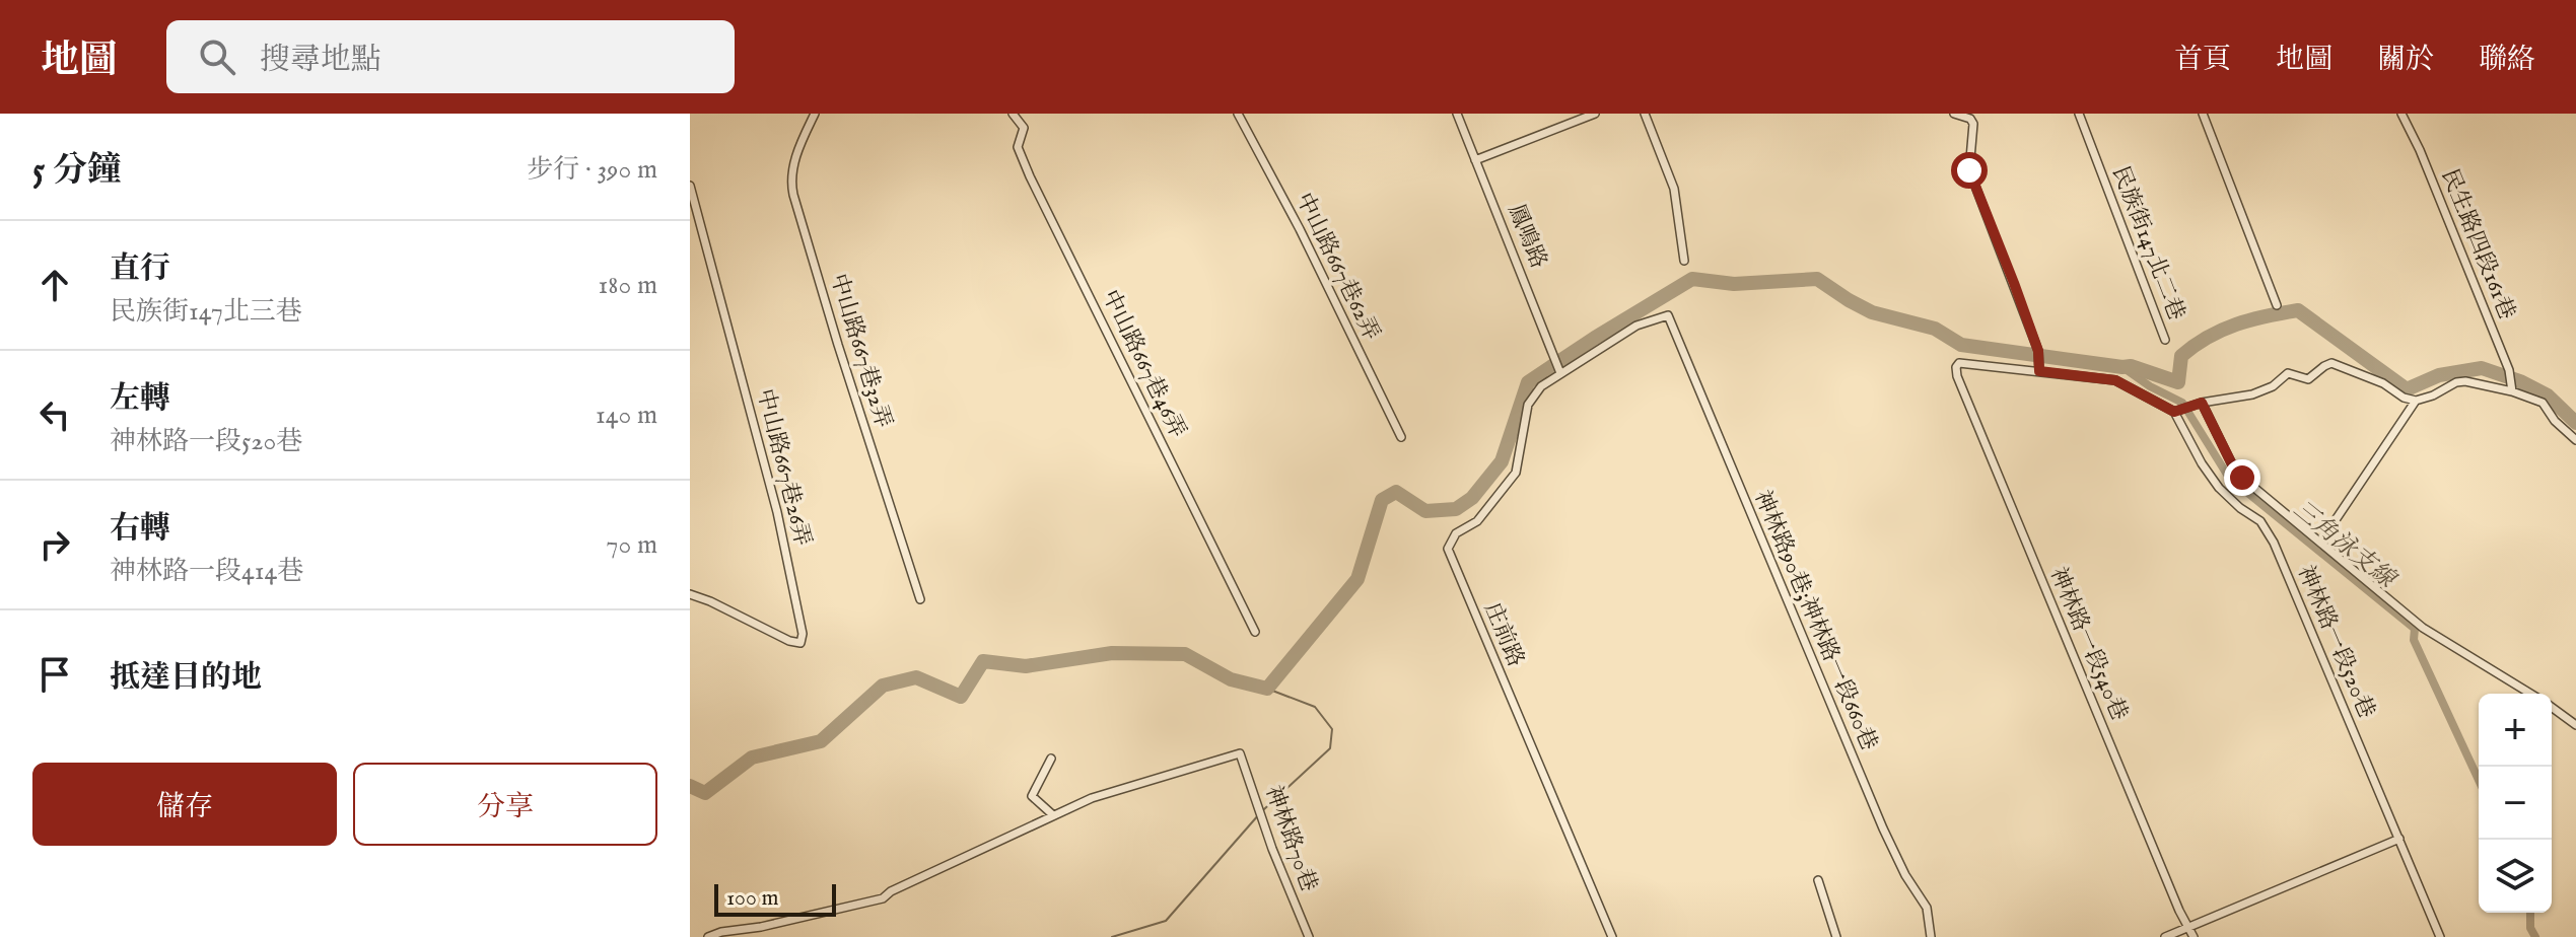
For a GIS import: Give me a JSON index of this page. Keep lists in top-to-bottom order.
{
  "streets": {
    "street": [
      "鳳鳴路",
      "民族街147北二巷",
      "民生路四段161巷",
      "中山路667巷62弄",
      "中山路667巷32弄",
      "中山路667巷46弄",
      "中山路667巷26弄",
      "神林路90巷;神林路一段660巷",
      "庄前路",
      "神林路一段520巷",
      "神林路一段540巷",
      "神林路70巷"
    ]
  },
  "crossings": [
    ["鳳鳴路", "神林路90巷;神林路一段660巷"],
    ["鳳鳴路", "庄前路"],
    ["神林路90巷;神林路一段660巷", "庄前路"]
  ],
  "water": ["三角泳支線"],
  "scale_bar": "100 m",
  "page": {
    "header": "地圖",
    "search": "搜尋地點",
    "nav": [
      "首頁",
      "地圖",
      "關於",
      "聯絡"
    ],
    "heading": ["5 分鐘", "步行 · 390 m"],
    "list": [
      ["直行", "民族街147北三巷", "180 m"],
      ["左轉", "神林路一段520巷", "140 m"],
      ["右轉", "神林路一段414巷", "70 m"],
      "抵達目的地"
    ],
    "map_buttons": ["+", "−"],
    "buttons": ["儲存", "分享"],
    "scale": "100 m"
  }
}
